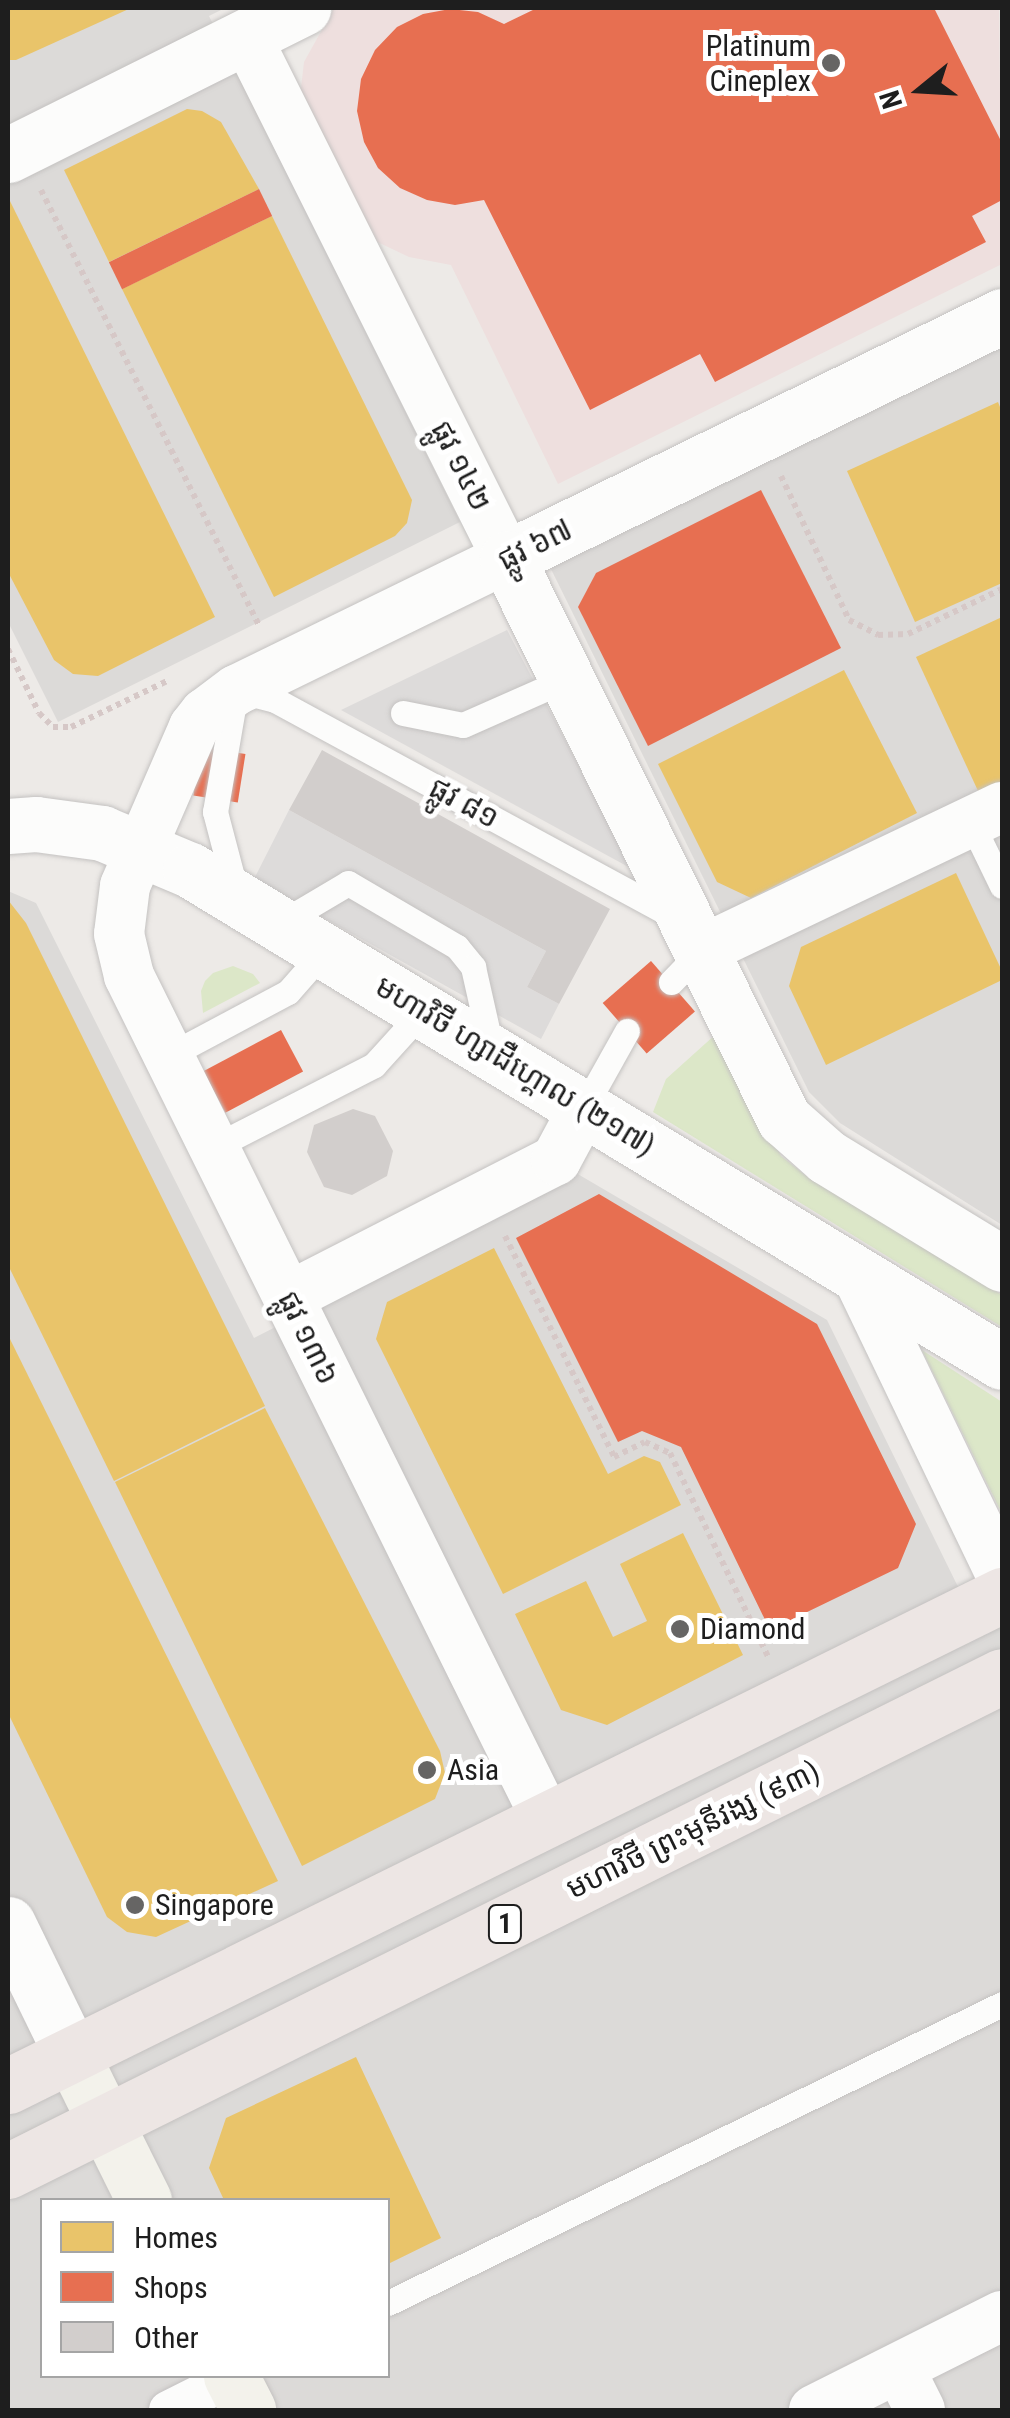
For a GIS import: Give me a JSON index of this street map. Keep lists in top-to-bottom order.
{
  "streets": {
    "highway": ["មហាវិថី ព្រះមុនីវង្ស (៩៣)", "1"],
    "street": [
      "ផ្លូវ ១៤២",
      "ផ្លូវ ៦៧",
      "មហាវិថី ហ្សាដឺហ្គោល (២១៧)",
      "ផ្លូវ ១៣៦"
    ],
    "lane": ["ផ្លូវ ៨១"]
  },
  "crossings": [
    ["ផ្លូវ ១៤២", "ផ្លូវ ៦៧"],
    ["ផ្លូវ ១៤២", "ផ្លូវ ៨១"],
    ["ផ្លូវ ៦៧", "ផ្លូវ ៨១"],
    ["ផ្លូវ ៦៧", "មហាវិថី ហ្សាដឺហ្គោល (២១៧)"],
    ["ផ្លូវ ៦៧", "ផ្លូវ ១៣៦"],
    ["មហាវិថី ហ្សាដឺហ្គោល (២១៧)", "ផ្លូវ ១៣៦"]
  ],
  "places": [
    "Platinum Cineplex",
    "Diamond",
    "Asia",
    "Singapore"
  ],
  "legend": ["Homes", "Shops", "Other"],
  "north": "left"
}
